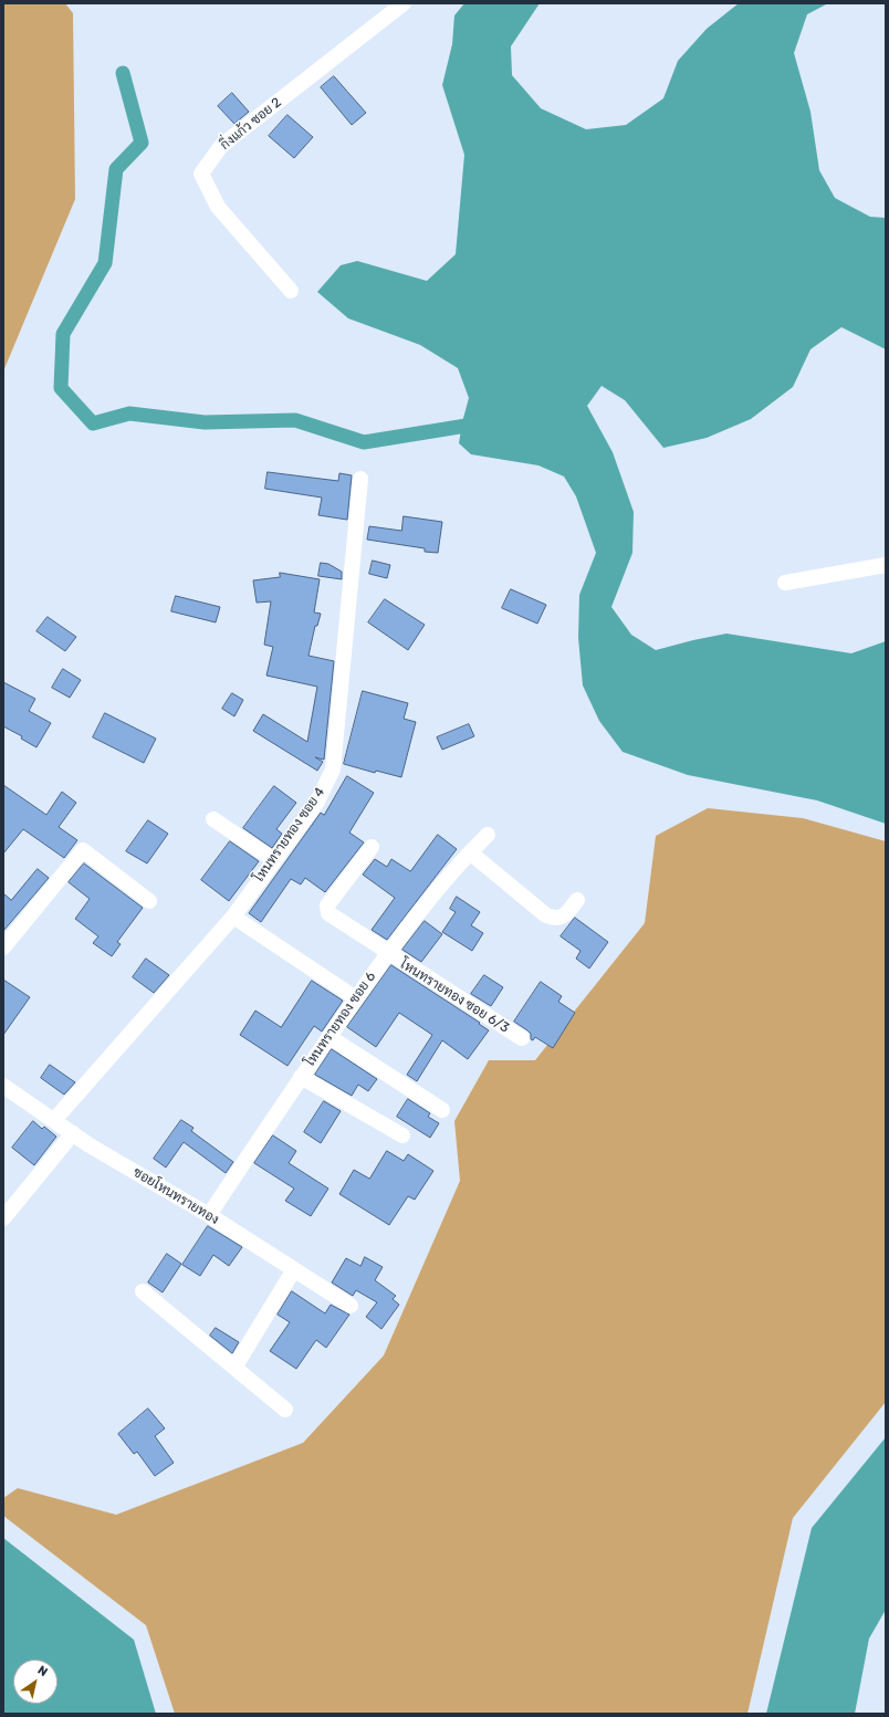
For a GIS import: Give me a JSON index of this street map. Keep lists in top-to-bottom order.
{
  "streets": {
    "street": [
      "กิ่งแก้ว ซอย 2",
      "โหนทรายทอง ซอย 4",
      "โหนทรายทอง ซอย 6/3",
      "โหนทรายทอง ซอย 6",
      "ซอยโหนทรายทอง"
    ]
  },
  "crossings": [
    ["โหนทรายทอง ซอย 4", "ซอยโหนทรายทอง"],
    ["โหนทรายทอง ซอย 6/3", "โหนทรายทอง ซอย 6"],
    ["โหนทรายทอง ซอย 6", "ซอยโหนทรายทอง"]
  ],
  "north": "top right"
}
